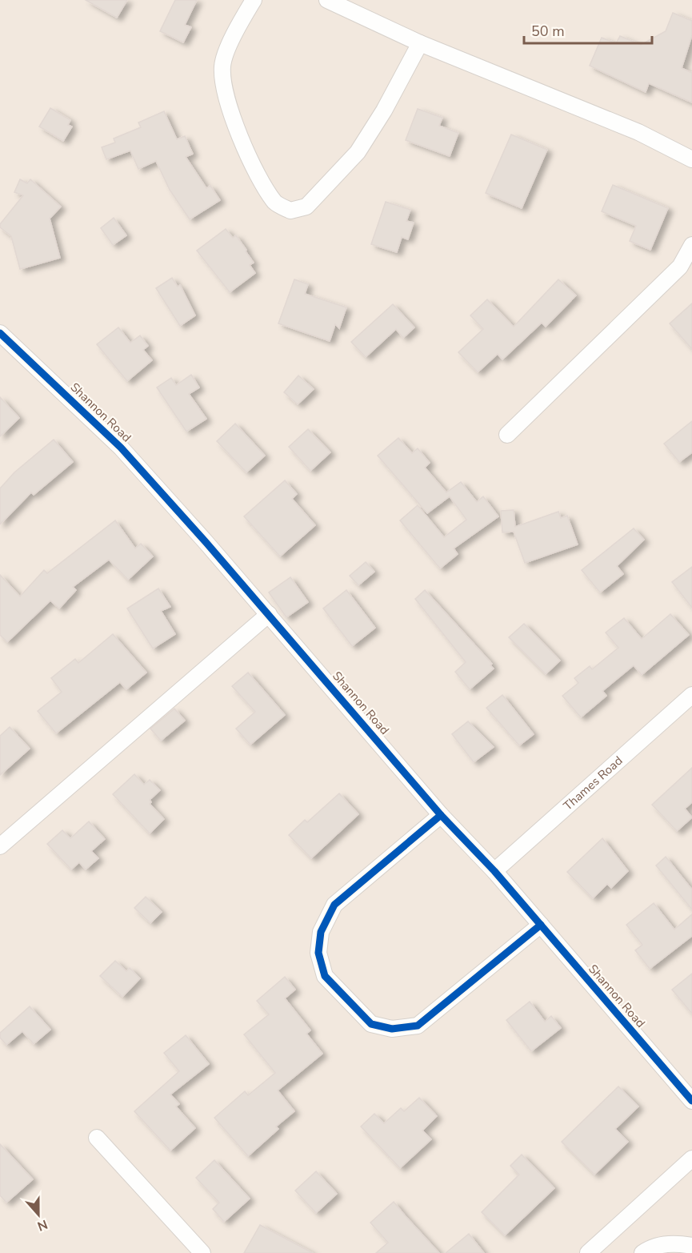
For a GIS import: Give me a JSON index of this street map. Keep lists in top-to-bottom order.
{
  "streets": {
    "street": ["Shannon Road", "Thames Road"]
  },
  "crossings": [
    ["Shannon Road", "Thames Road"]
  ],
  "scale_bar": "50 m",
  "north": "bottom"
}
